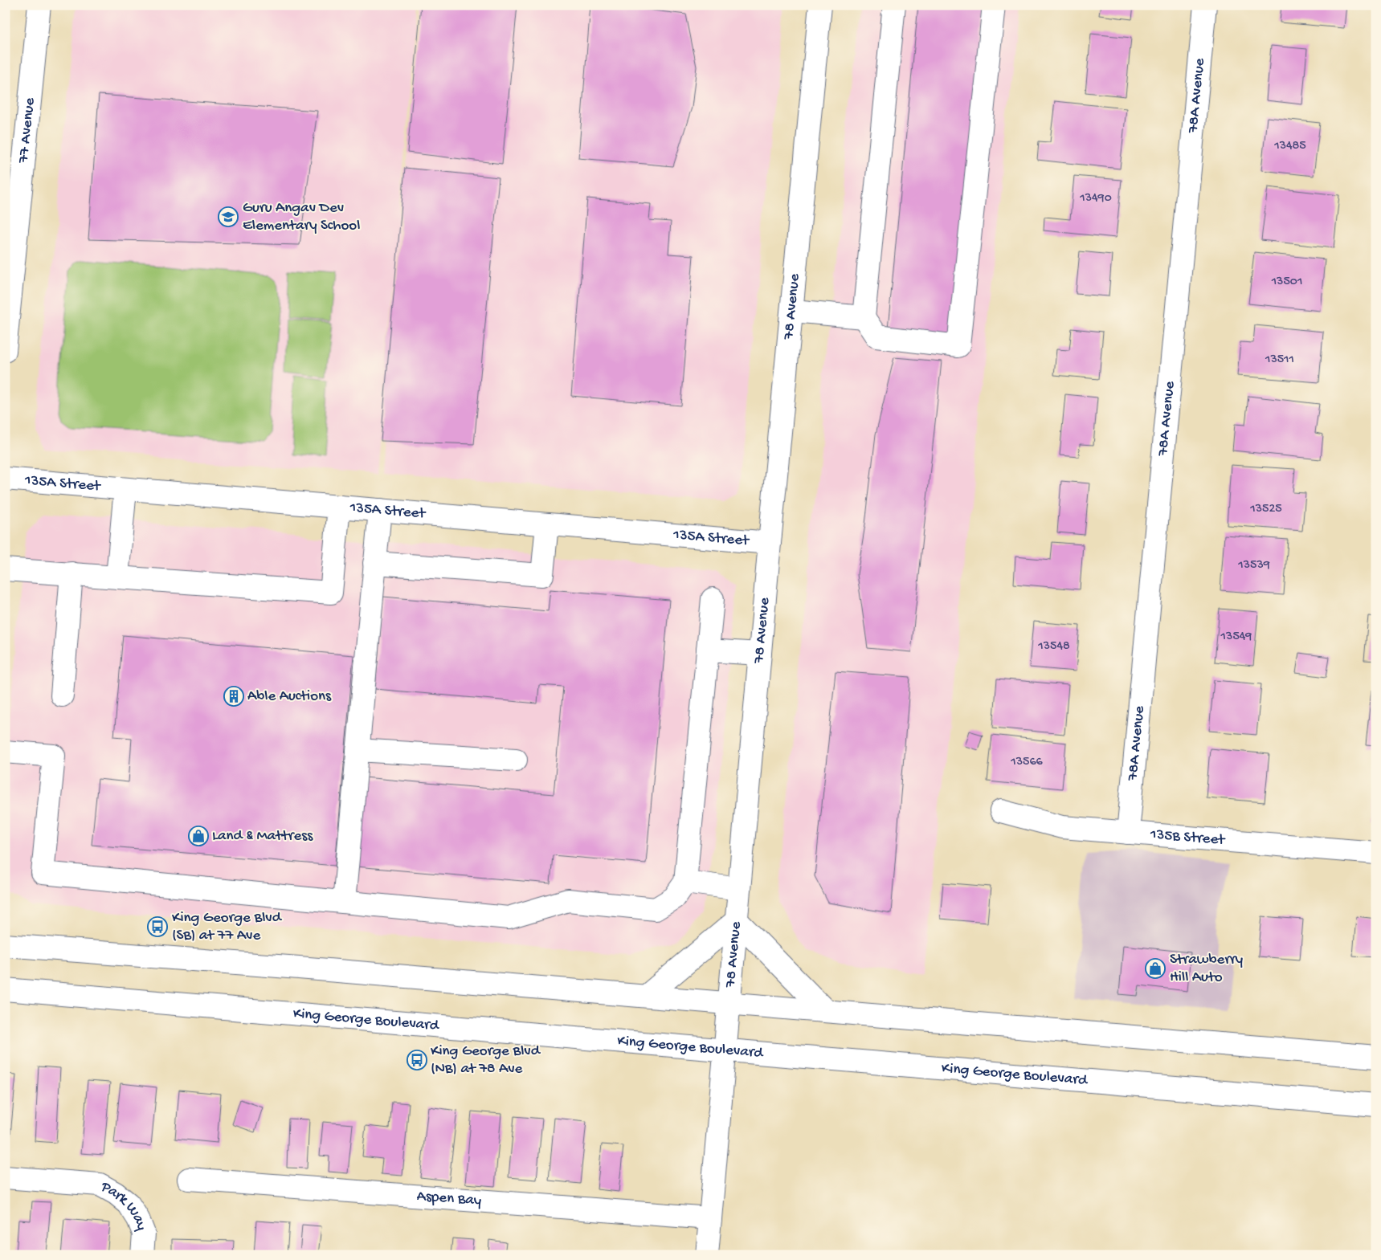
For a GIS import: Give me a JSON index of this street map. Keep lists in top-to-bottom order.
{
  "streets": {
    "street": [
      "78A Avenue",
      "77 Avenue",
      "78 Avenue",
      "135A Street",
      "135B Street",
      "King George Boulevard",
      "Aspen Bay",
      "Park Way"
    ]
  },
  "crossings": [
    ["78A Avenue", "135B Street"],
    ["78 Avenue", "135A Street"],
    ["78 Avenue", "King George Boulevard"],
    ["78 Avenue", "Aspen Bay"]
  ],
  "places": {
    "school or university": ["Guru Angav Dev Elementary School"],
    "building": ["Able Auctions"],
    "shop": ["Land & Mattress", "Strawberry Hill Auto"],
    "bus stop": ["King George Blvd (SB) at 77 Ave", "King George Blvd (NB) at 78 Ave"]
  },
  "house_numbers": [
    "13485",
    "13490",
    "13501",
    "13511",
    "13525",
    "13539",
    "13549",
    "13548",
    "13566"
  ]
}
